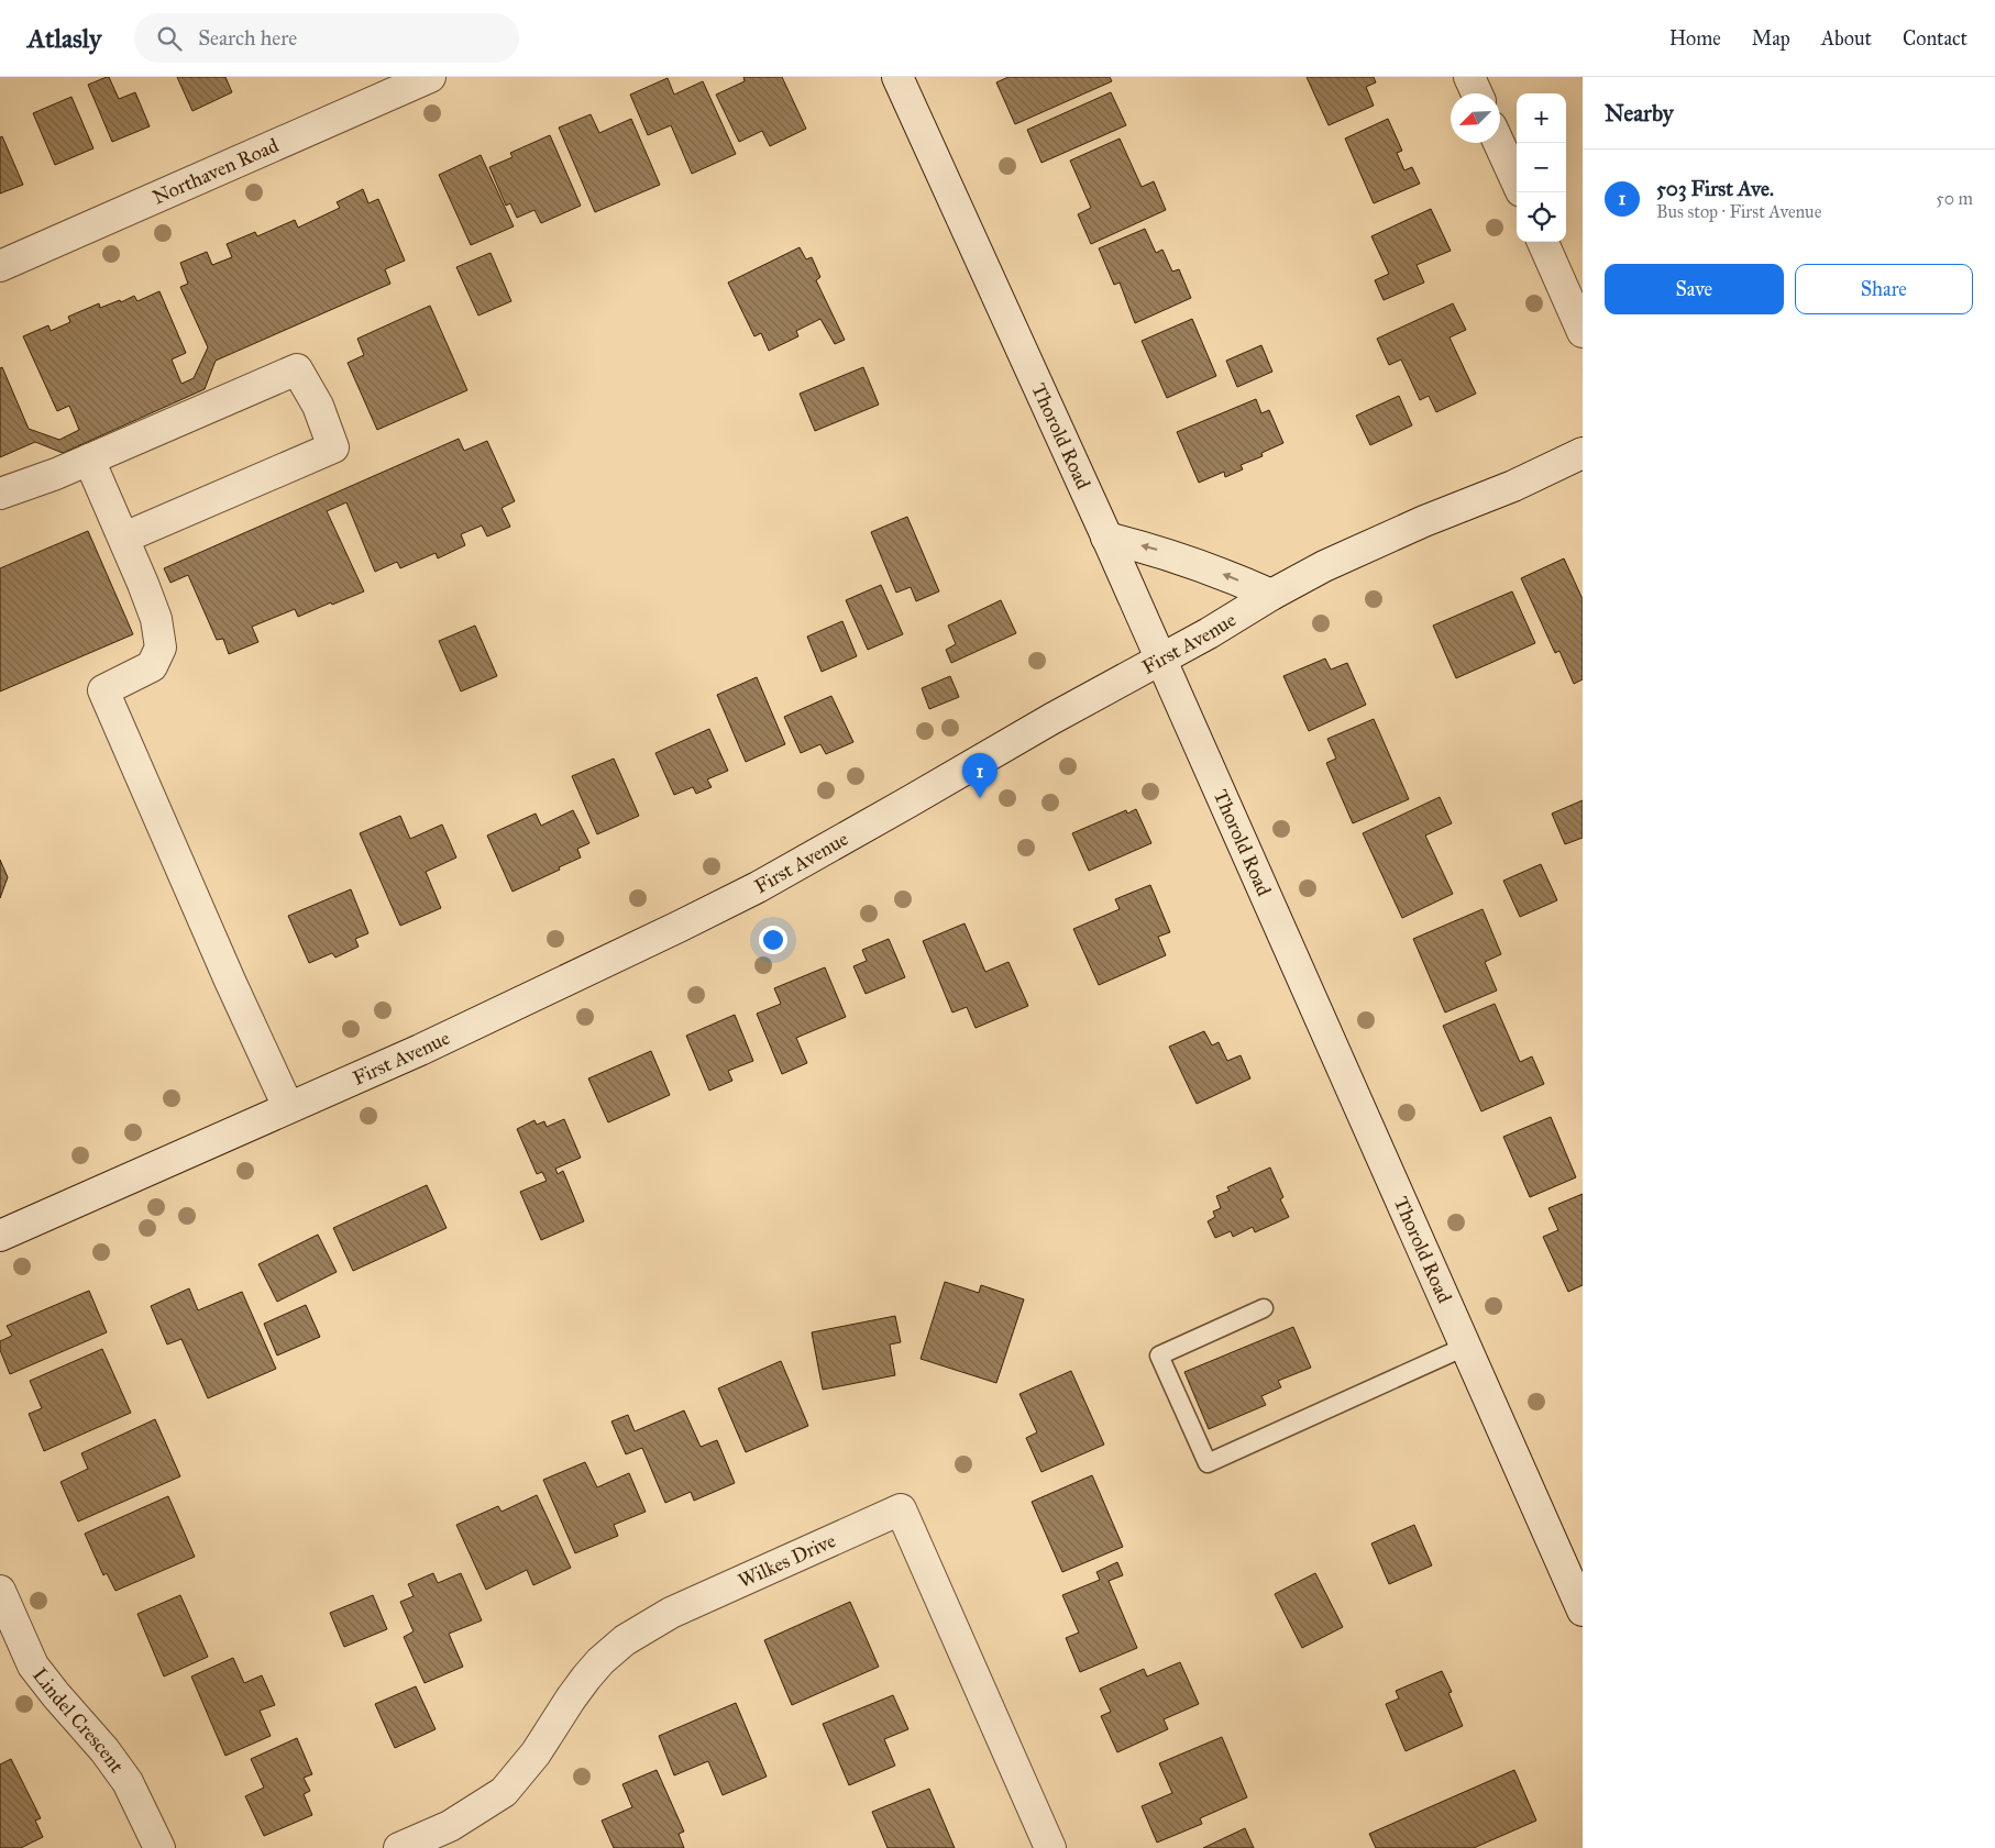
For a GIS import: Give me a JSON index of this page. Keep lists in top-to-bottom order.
{
  "streets": {
    "street": [
      "Northaven Road",
      "Thorold Road",
      "First Avenue",
      "Wilkes Drive",
      "Lindel Crescent"
    ]
  },
  "crossings": [
    ["Thorold Road", "First Avenue"]
  ],
  "north": "bottom left",
  "page": {
    "header": "Atlasly",
    "search": "Search here",
    "nav": [
      "Home",
      "Map",
      "About",
      "Contact"
    ],
    "heading": "Nearby",
    "map_buttons": ["+", "−"],
    "list": [
      {
        "mark": "1",
        "name": "503 First Ave.",
        "note": "Bus stop · First Avenue",
        "value": "50 m"
      }
    ],
    "buttons": ["Save", "Share"],
    "pins": "1"
  }
}
